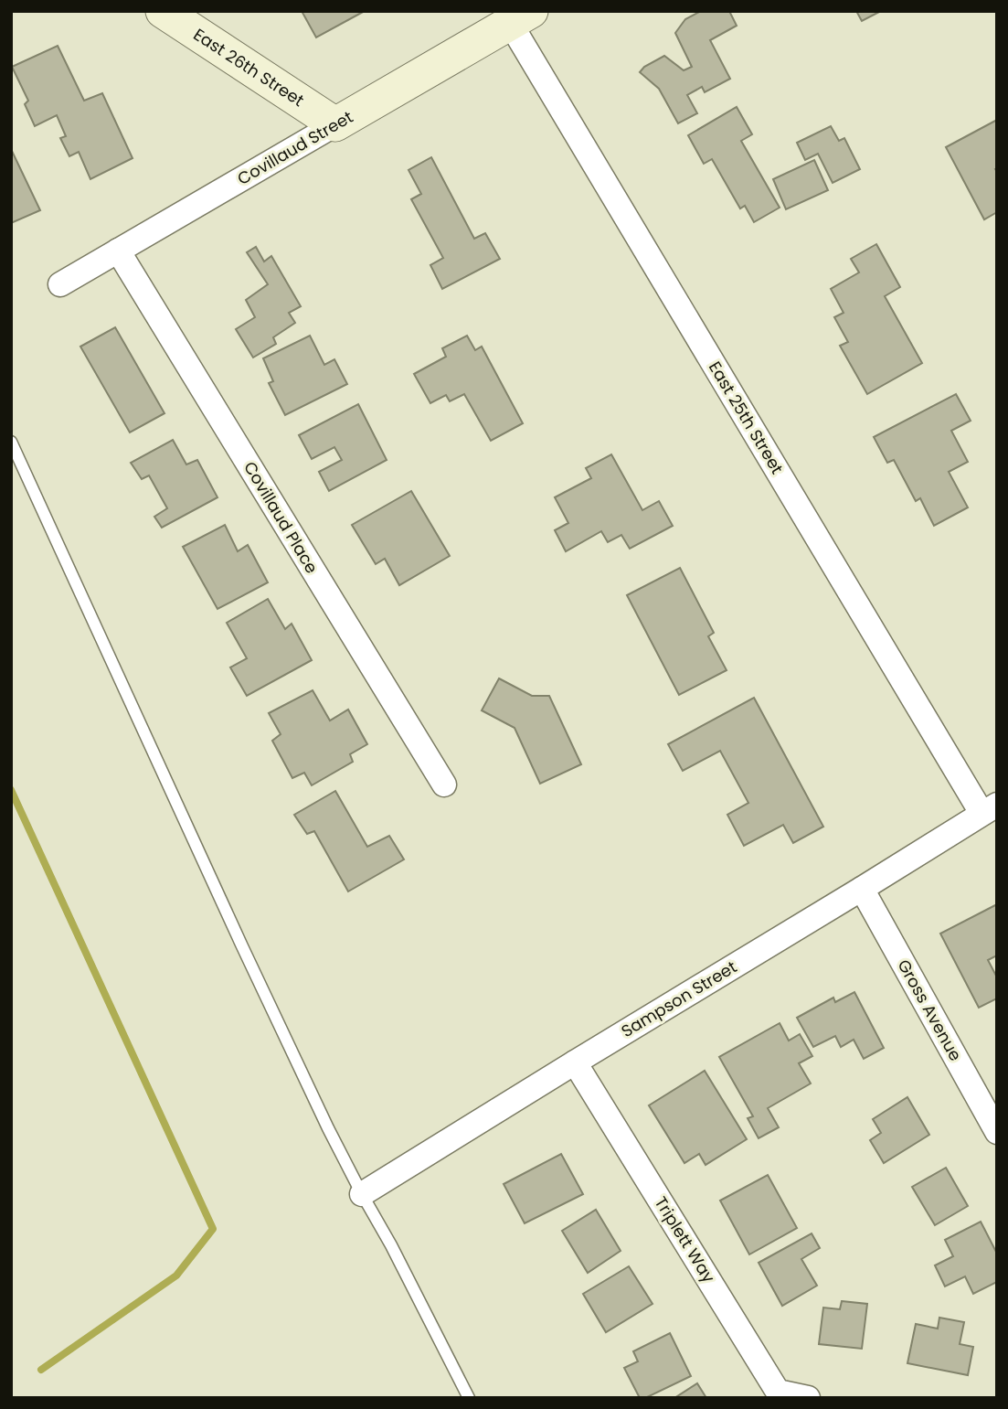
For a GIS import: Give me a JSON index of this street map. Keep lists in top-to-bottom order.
{
  "streets": {
    "street": [
      "East 26th Street",
      "Covillaud Street",
      "East 25th Street",
      "Covillaud Place",
      "Sampson Street",
      "Gross Avenue",
      "Triplett Way"
    ]
  },
  "crossings": [
    ["East 26th Street", "Covillaud Street"],
    ["Covillaud Street", "East 25th Street"],
    ["Covillaud Street", "Covillaud Place"],
    ["East 25th Street", "Sampson Street"],
    ["Sampson Street", "Gross Avenue"],
    ["Sampson Street", "Triplett Way"]
  ]
}
